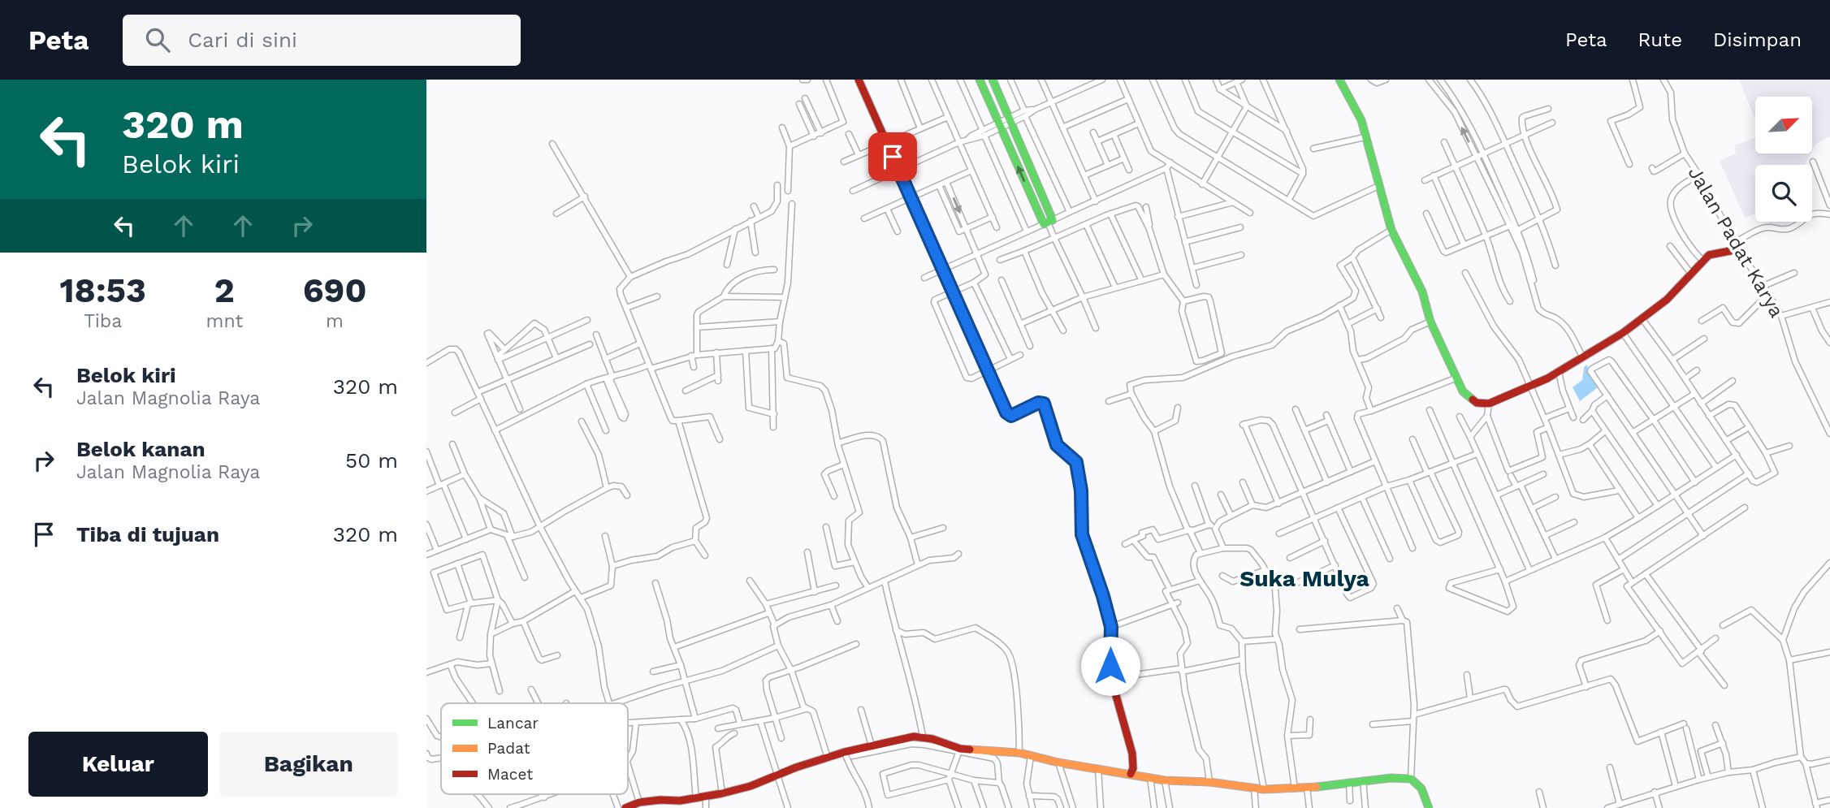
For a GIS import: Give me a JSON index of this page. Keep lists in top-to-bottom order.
{
  "streets": {
    "street": ["Jalan Padat Karya"]
  },
  "districts": ["Suka Mulya"],
  "legend": ["Lancar", "Padat", "Macet"],
  "north": "top right",
  "page": {
    "header": "Peta",
    "search": "Cari di sini",
    "nav": ["Peta", "Rute", "Disimpan"],
    "turn": ["320 m", "Belok kiri"],
    "eta": [
      "18:53",
      "Tiba",
      "2",
      "mnt",
      "690",
      "m"
    ],
    "list": [
      {
        "name": "Belok kiri",
        "note": "Jalan Magnolia Raya",
        "value": "320 m"
      },
      {
        "name": "Belok kanan",
        "note": "Jalan Magnolia Raya",
        "value": "50 m"
      },
      {
        "name": "Tiba di tujuan",
        "value": "320 m"
      }
    ],
    "buttons": ["Keluar", "Bagikan"]
  }
}
